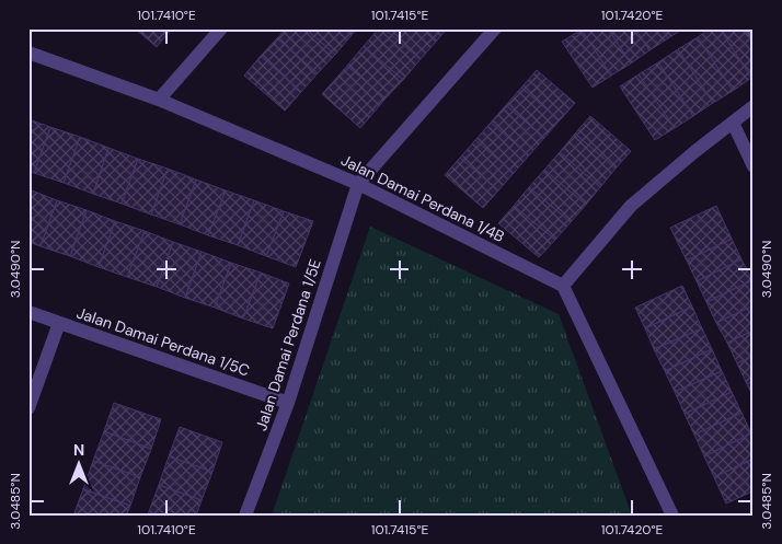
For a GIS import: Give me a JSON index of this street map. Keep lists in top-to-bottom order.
{
  "streets": {
    "street": ["Jalan Damai Perdana 1/4B", "Jalan Damai Perdana 1/5C", "Jalan Damai Perdana 1/5E"]
  },
  "crossings": [
    ["Jalan Damai Perdana 1/4B", "Jalan Damai Perdana 1/5E"],
    ["Jalan Damai Perdana 1/5C", "Jalan Damai Perdana 1/5E"]
  ],
  "north": "top",
  "coordinates": [
    "101.7410°E",
    "101.7415°E",
    "101.7420°E",
    "3.0490°N",
    "3.0485°N"
  ]
}
